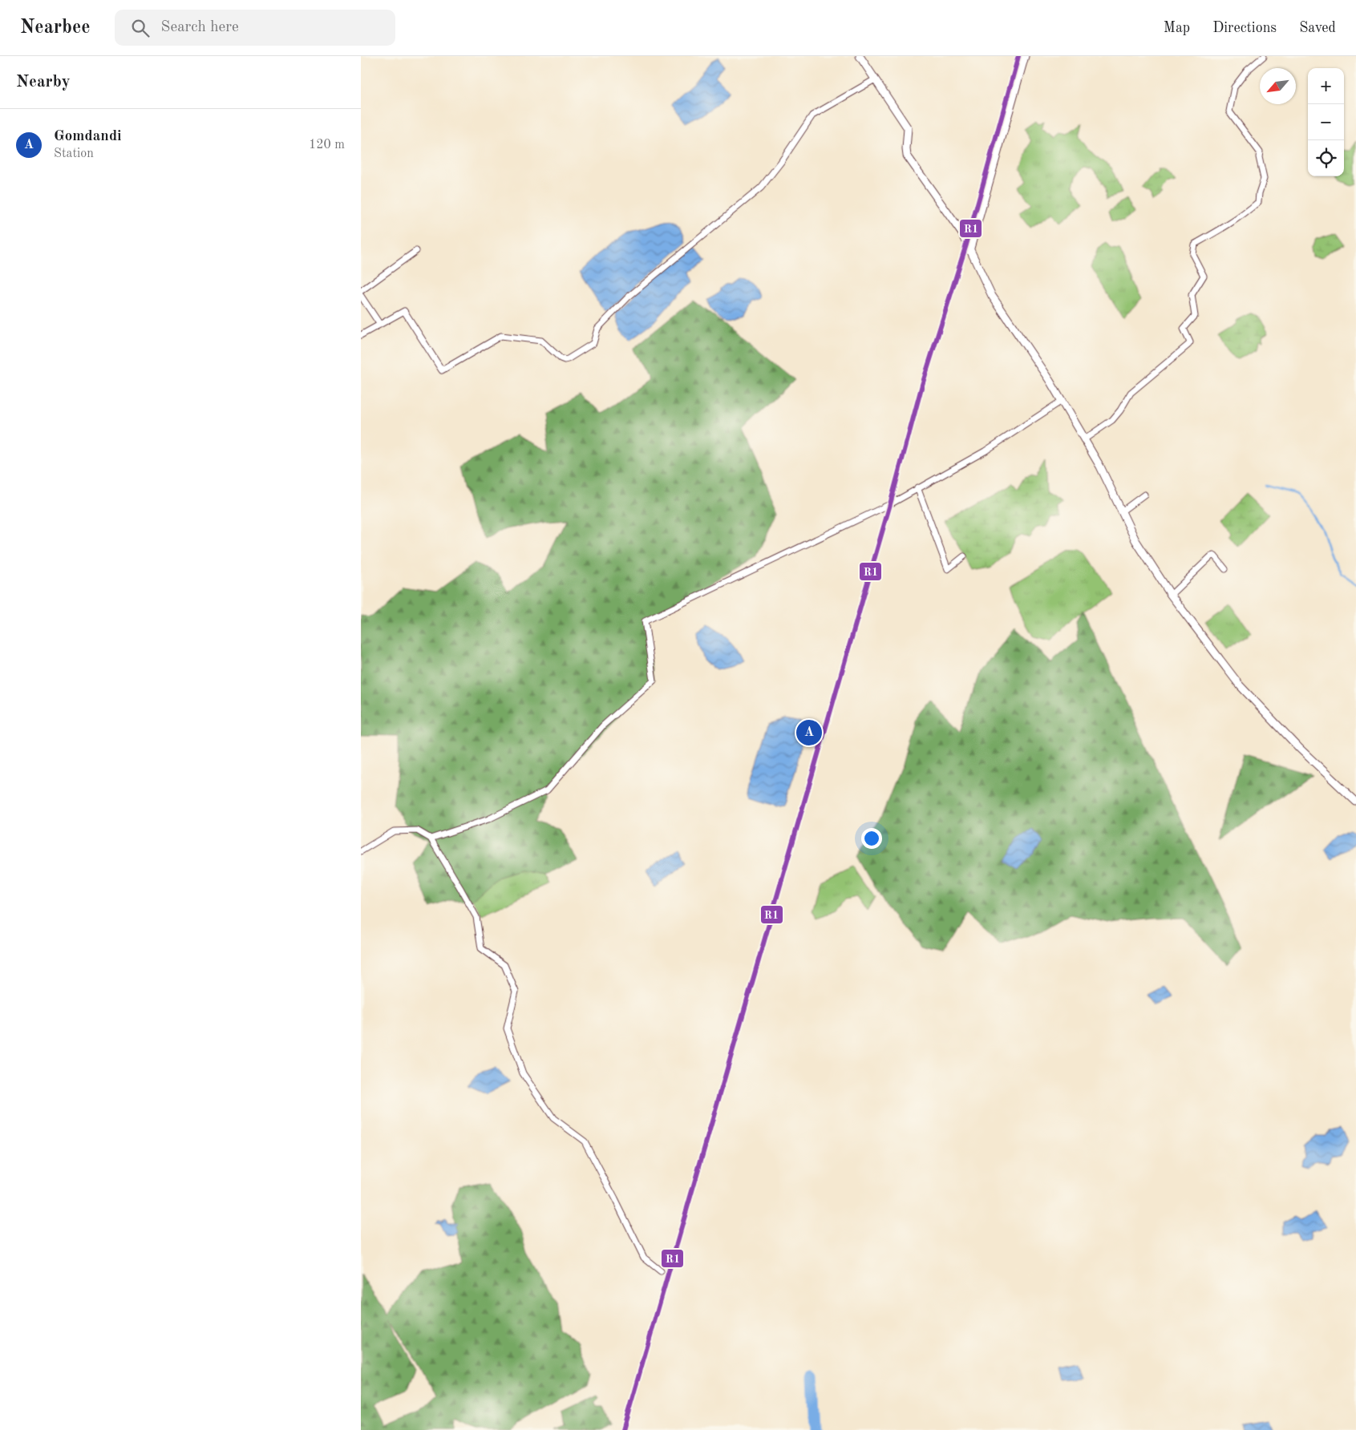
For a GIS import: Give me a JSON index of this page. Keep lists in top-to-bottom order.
{
  "lines": ["transit line R1"],
  "north": "bottom left",
  "page": {
    "header": "Nearbee",
    "search": "Search here",
    "nav": ["Map", "Directions", "Saved"],
    "heading": "Nearby",
    "map_buttons": ["+", "−"],
    "list": [
      {
        "mark": "A",
        "name": "Gomdandi",
        "note": "Station",
        "value": "120 m"
      }
    ],
    "pins": "A"
  }
}
